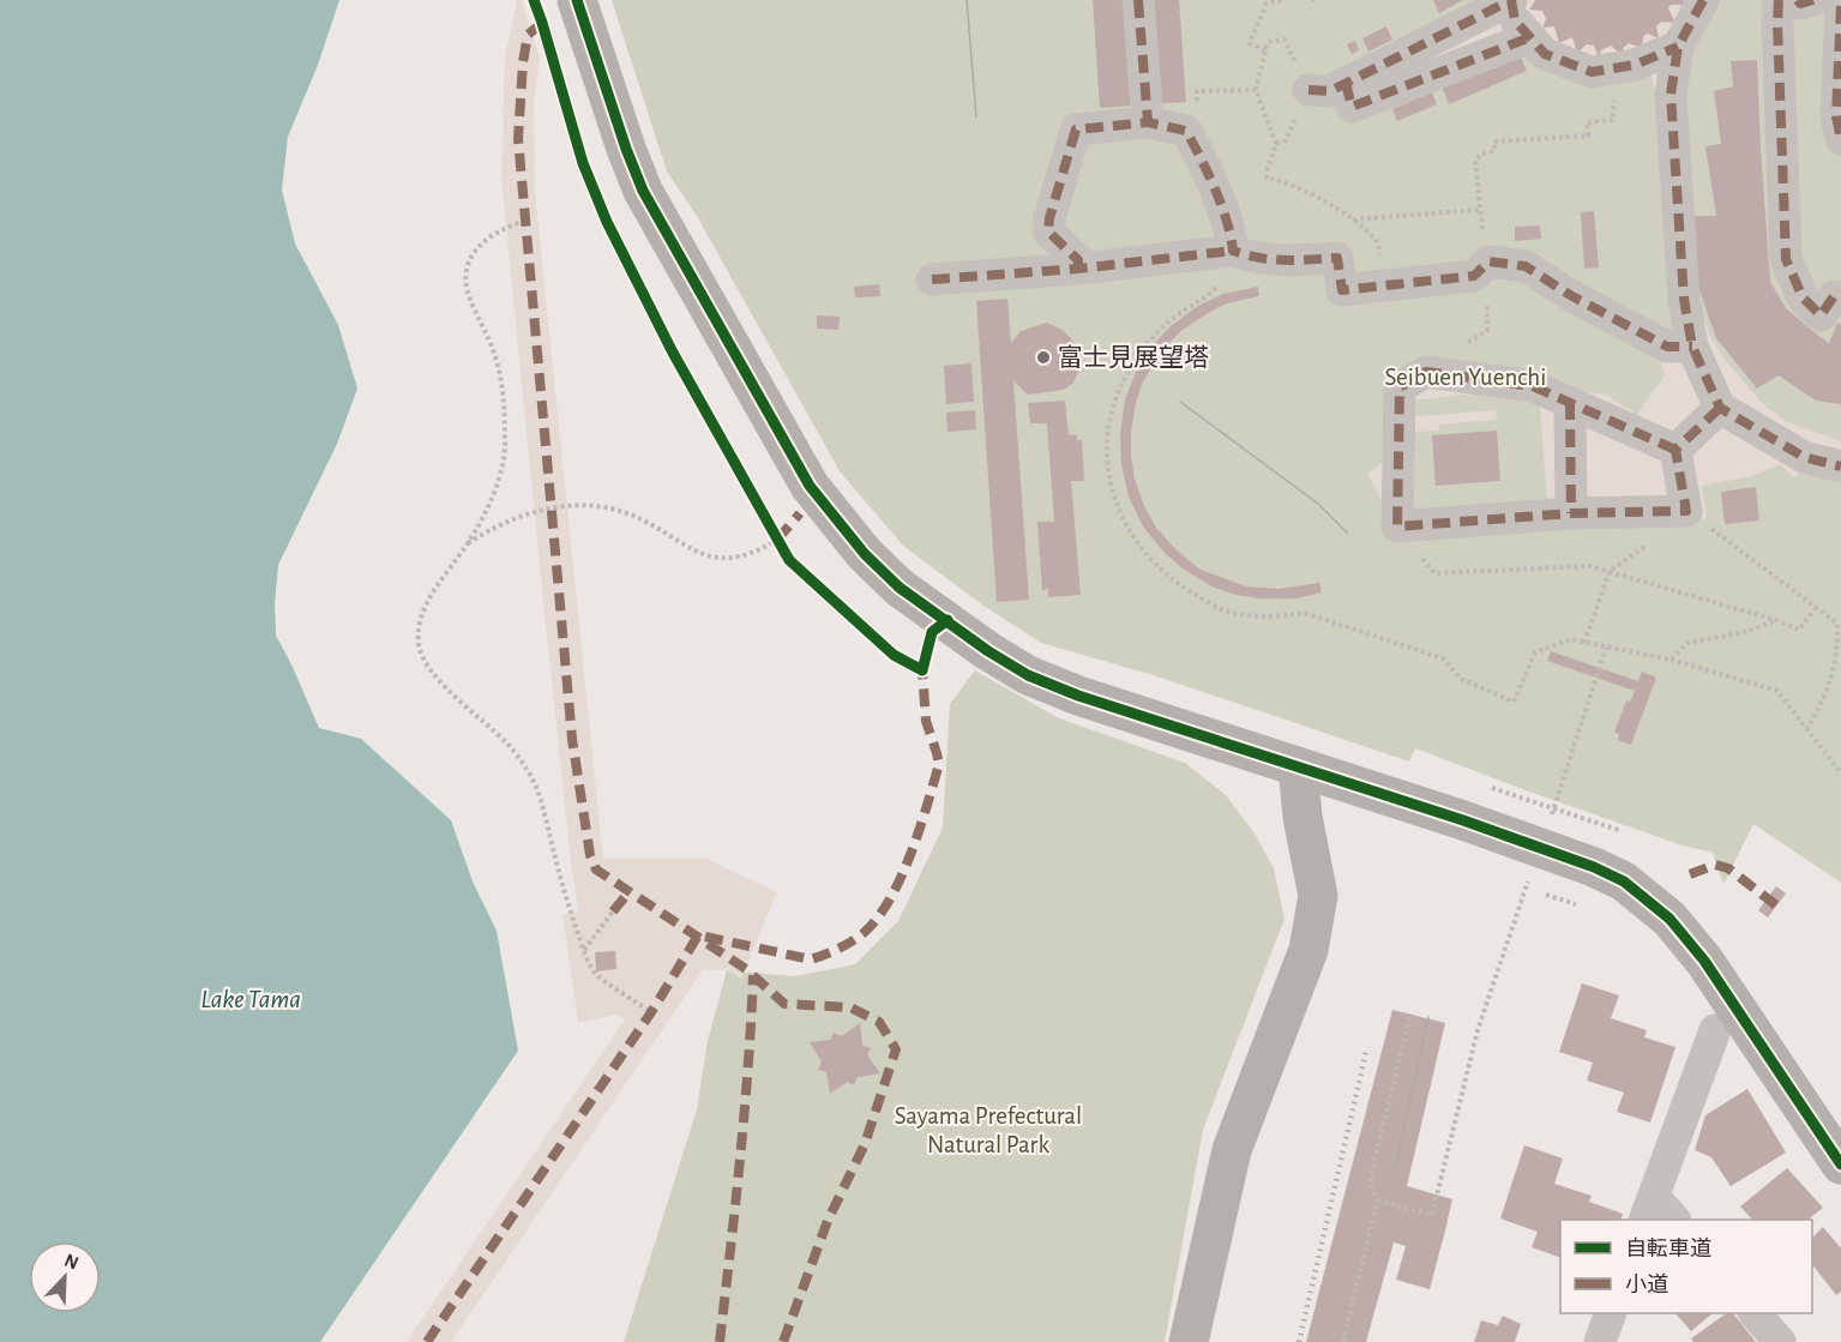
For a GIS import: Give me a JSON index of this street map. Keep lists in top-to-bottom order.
{
  "water": ["Lake Tama"],
  "parks": ["Seibuen Yuenchi", "Sayama Prefectural Natural Park"],
  "places": ["富士見展望塔"],
  "legend": ["自転車道", "小道"],
  "north": "top right"
}
